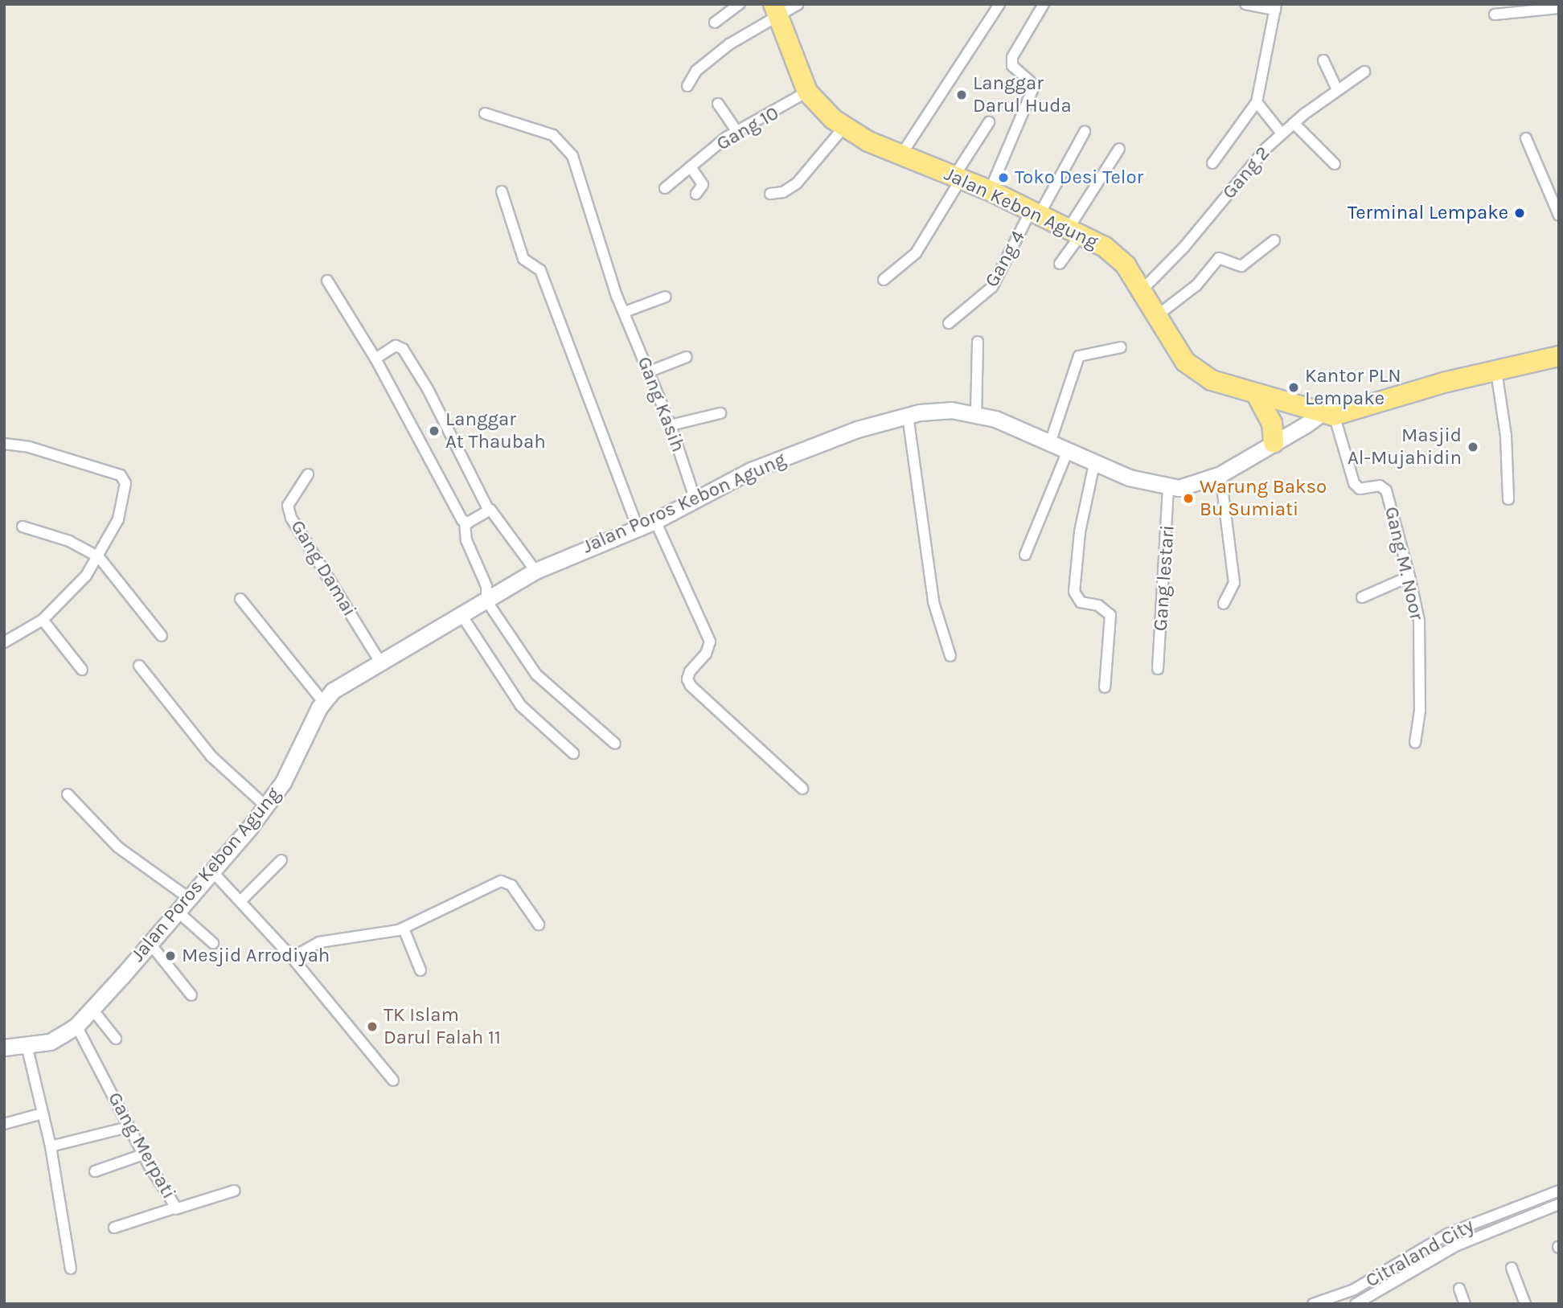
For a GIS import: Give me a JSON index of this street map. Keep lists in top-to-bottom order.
{
  "streets": {
    "highway": ["Jalan Kebon Agung"],
    "main road": ["Jalan Poros Kebon Agung"],
    "street": [
      "Gang 10",
      "Gang 2",
      "Gang 4",
      "Gang Kasih",
      "Gang M. Noor",
      "Gang Damai",
      "Gang lestari",
      "Gang Merpati",
      "Citraland City"
    ]
  },
  "crossings": [
    ["Gang 10", "Jalan Kebon Agung"],
    ["Gang 2", "Jalan Kebon Agung"],
    ["Jalan Kebon Agung", "Gang 4"],
    ["Jalan Kebon Agung", "Jalan Poros Kebon Agung"],
    ["Jalan Kebon Agung", "Gang M. Noor"],
    ["Gang Kasih", "Jalan Poros Kebon Agung"],
    ["Jalan Poros Kebon Agung", "Gang M. Noor"],
    ["Jalan Poros Kebon Agung", "Gang Damai"],
    ["Jalan Poros Kebon Agung", "Gang lestari"],
    ["Jalan Poros Kebon Agung", "Gang Merpati"]
  ],
  "places": [
    "Langgar Darul Huda",
    "Toko Desi Telor",
    "Terminal Lempake",
    "Kantor PLN Lempake",
    "Langgar At Thaubah",
    "Masjid Al-Mujahidin",
    "Warung Bakso Bu Sumiati",
    "Mesjid Arrodiyah",
    "TK Islam Darul Falah 11"
  ]
}
